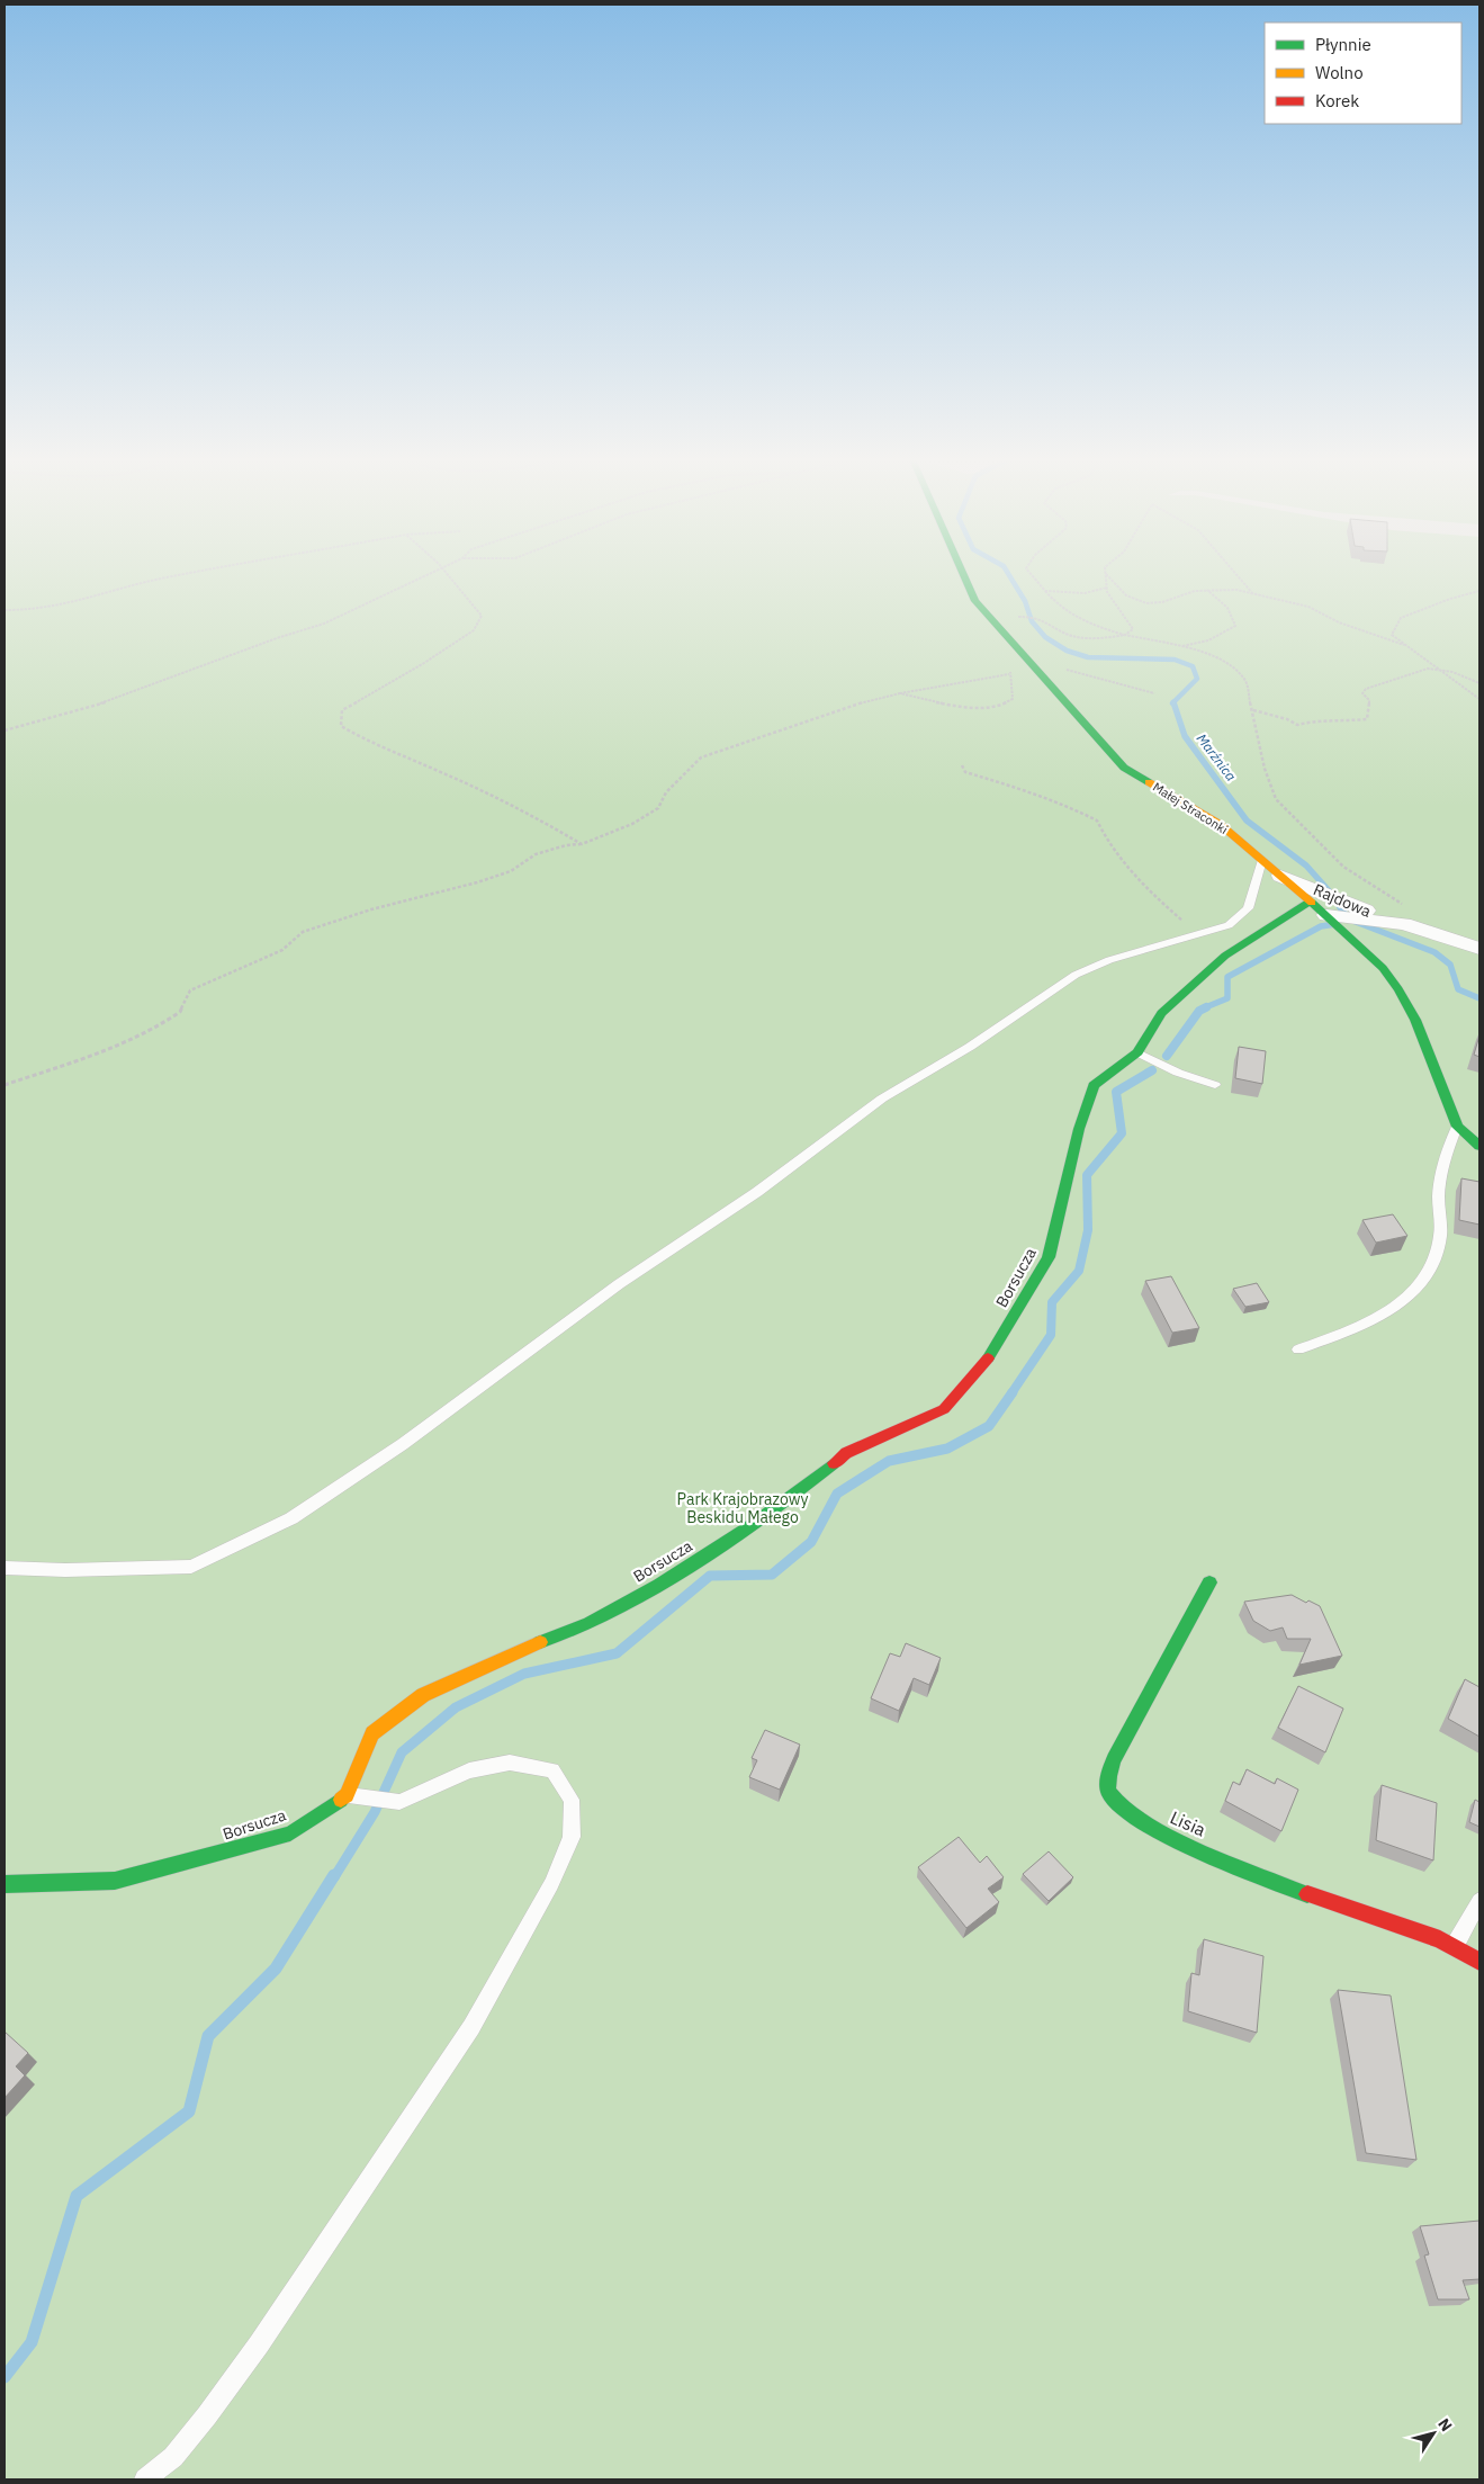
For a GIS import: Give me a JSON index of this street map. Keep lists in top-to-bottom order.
{
  "streets": {
    "street": [
      "Małej Straconki",
      "Rajdowa",
      "Borsucza",
      "Lisia"
    ]
  },
  "crossings": [
    ["Małej Straconki", "Rajdowa"],
    ["Małej Straconki", "Borsucza"]
  ],
  "water": ["Marźnica"],
  "parks": ["Park Krajobrazowy Beskidu Małego"],
  "legend": ["Płynnie", "Wolno", "Korek"],
  "north": "top right"
}
